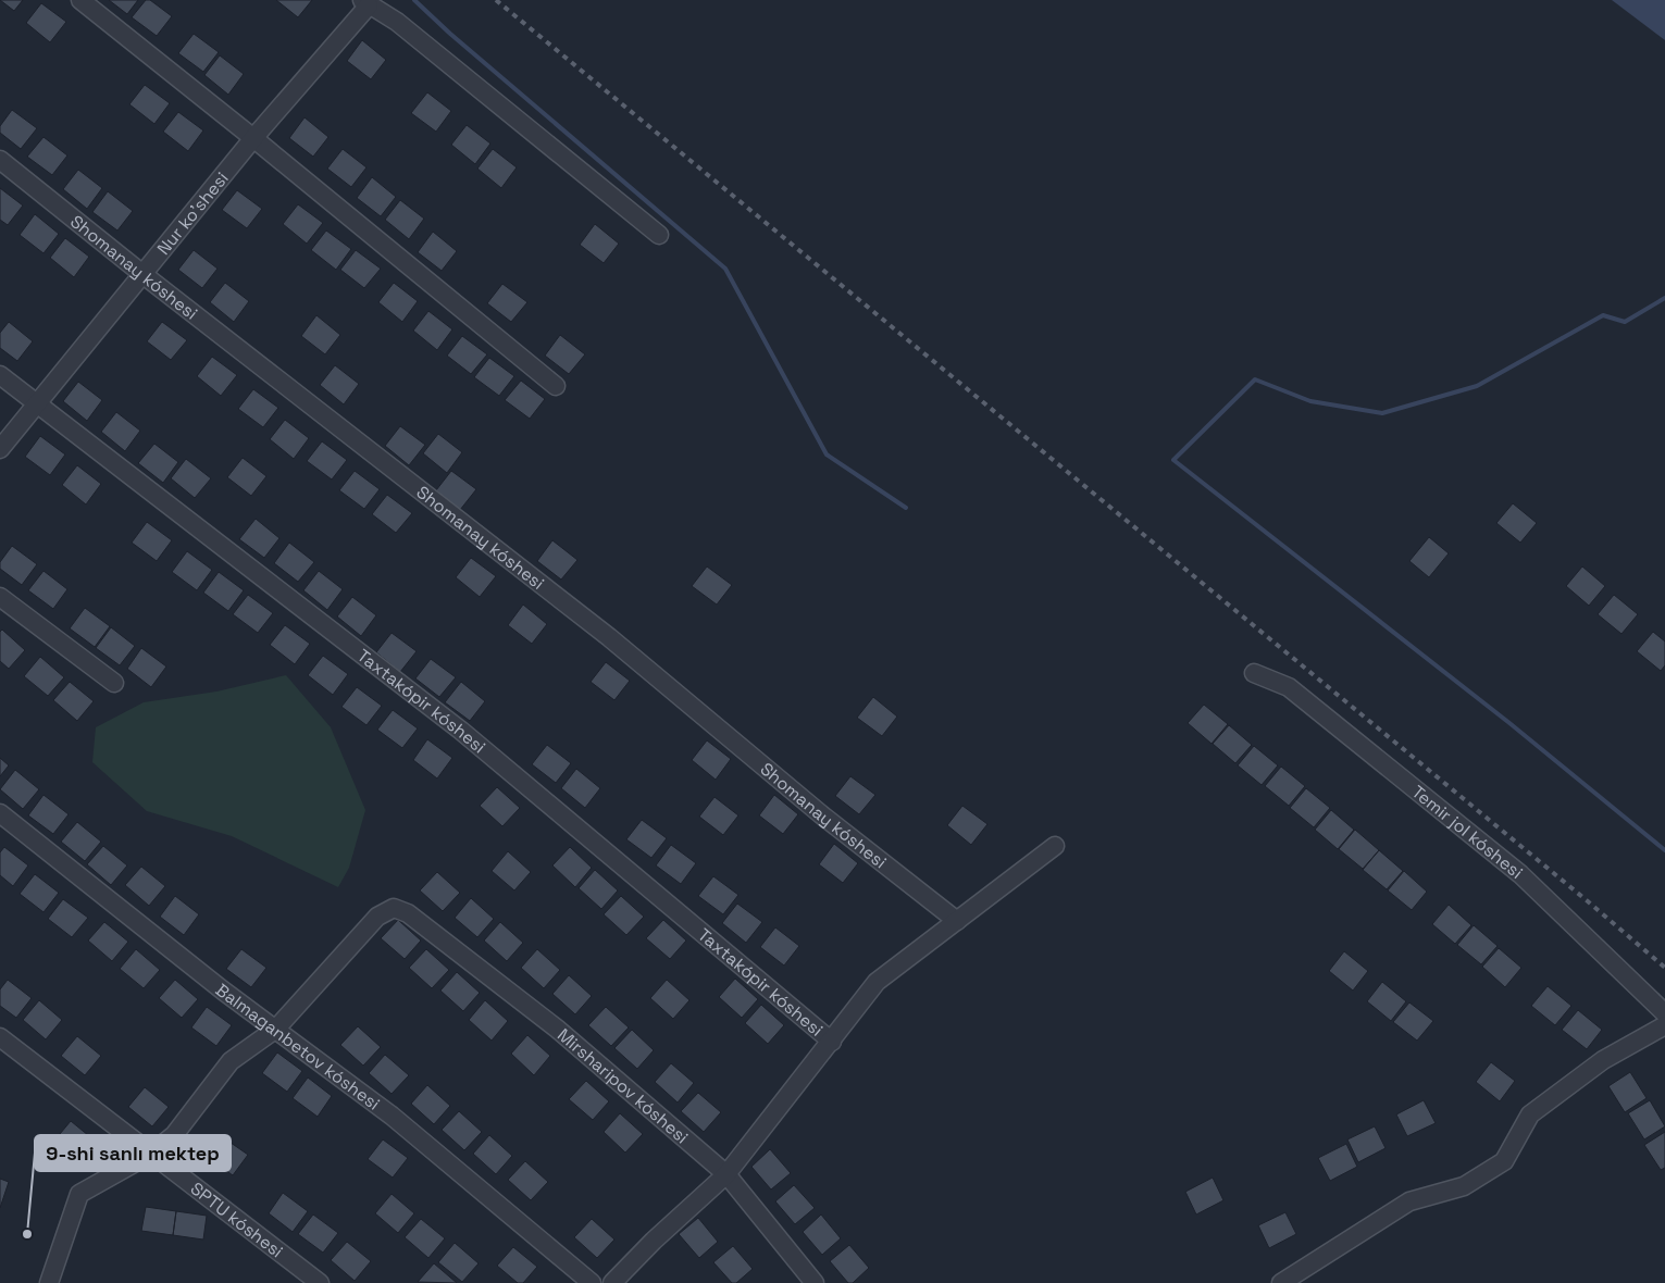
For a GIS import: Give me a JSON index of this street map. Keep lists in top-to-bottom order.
{
  "streets": {
    "street": [
      "Nur ko'shesi",
      "Shomanay kóshesi",
      "Taxtakópir kóshesi",
      "Temir jol kóshesi",
      "Balmaganbetov kóshesi",
      "Mirsharipov kóshesi",
      "SPTU kóshesi"
    ]
  },
  "crossings": [
    ["Nur ko'shesi", "Shomanay kóshesi"],
    ["Nur ko'shesi", "Taxtakópir kóshesi"],
    ["Balmaganbetov kóshesi", "Mirsharipov kóshesi"]
  ],
  "places": ["9-shi sanlı mektep"]
}
